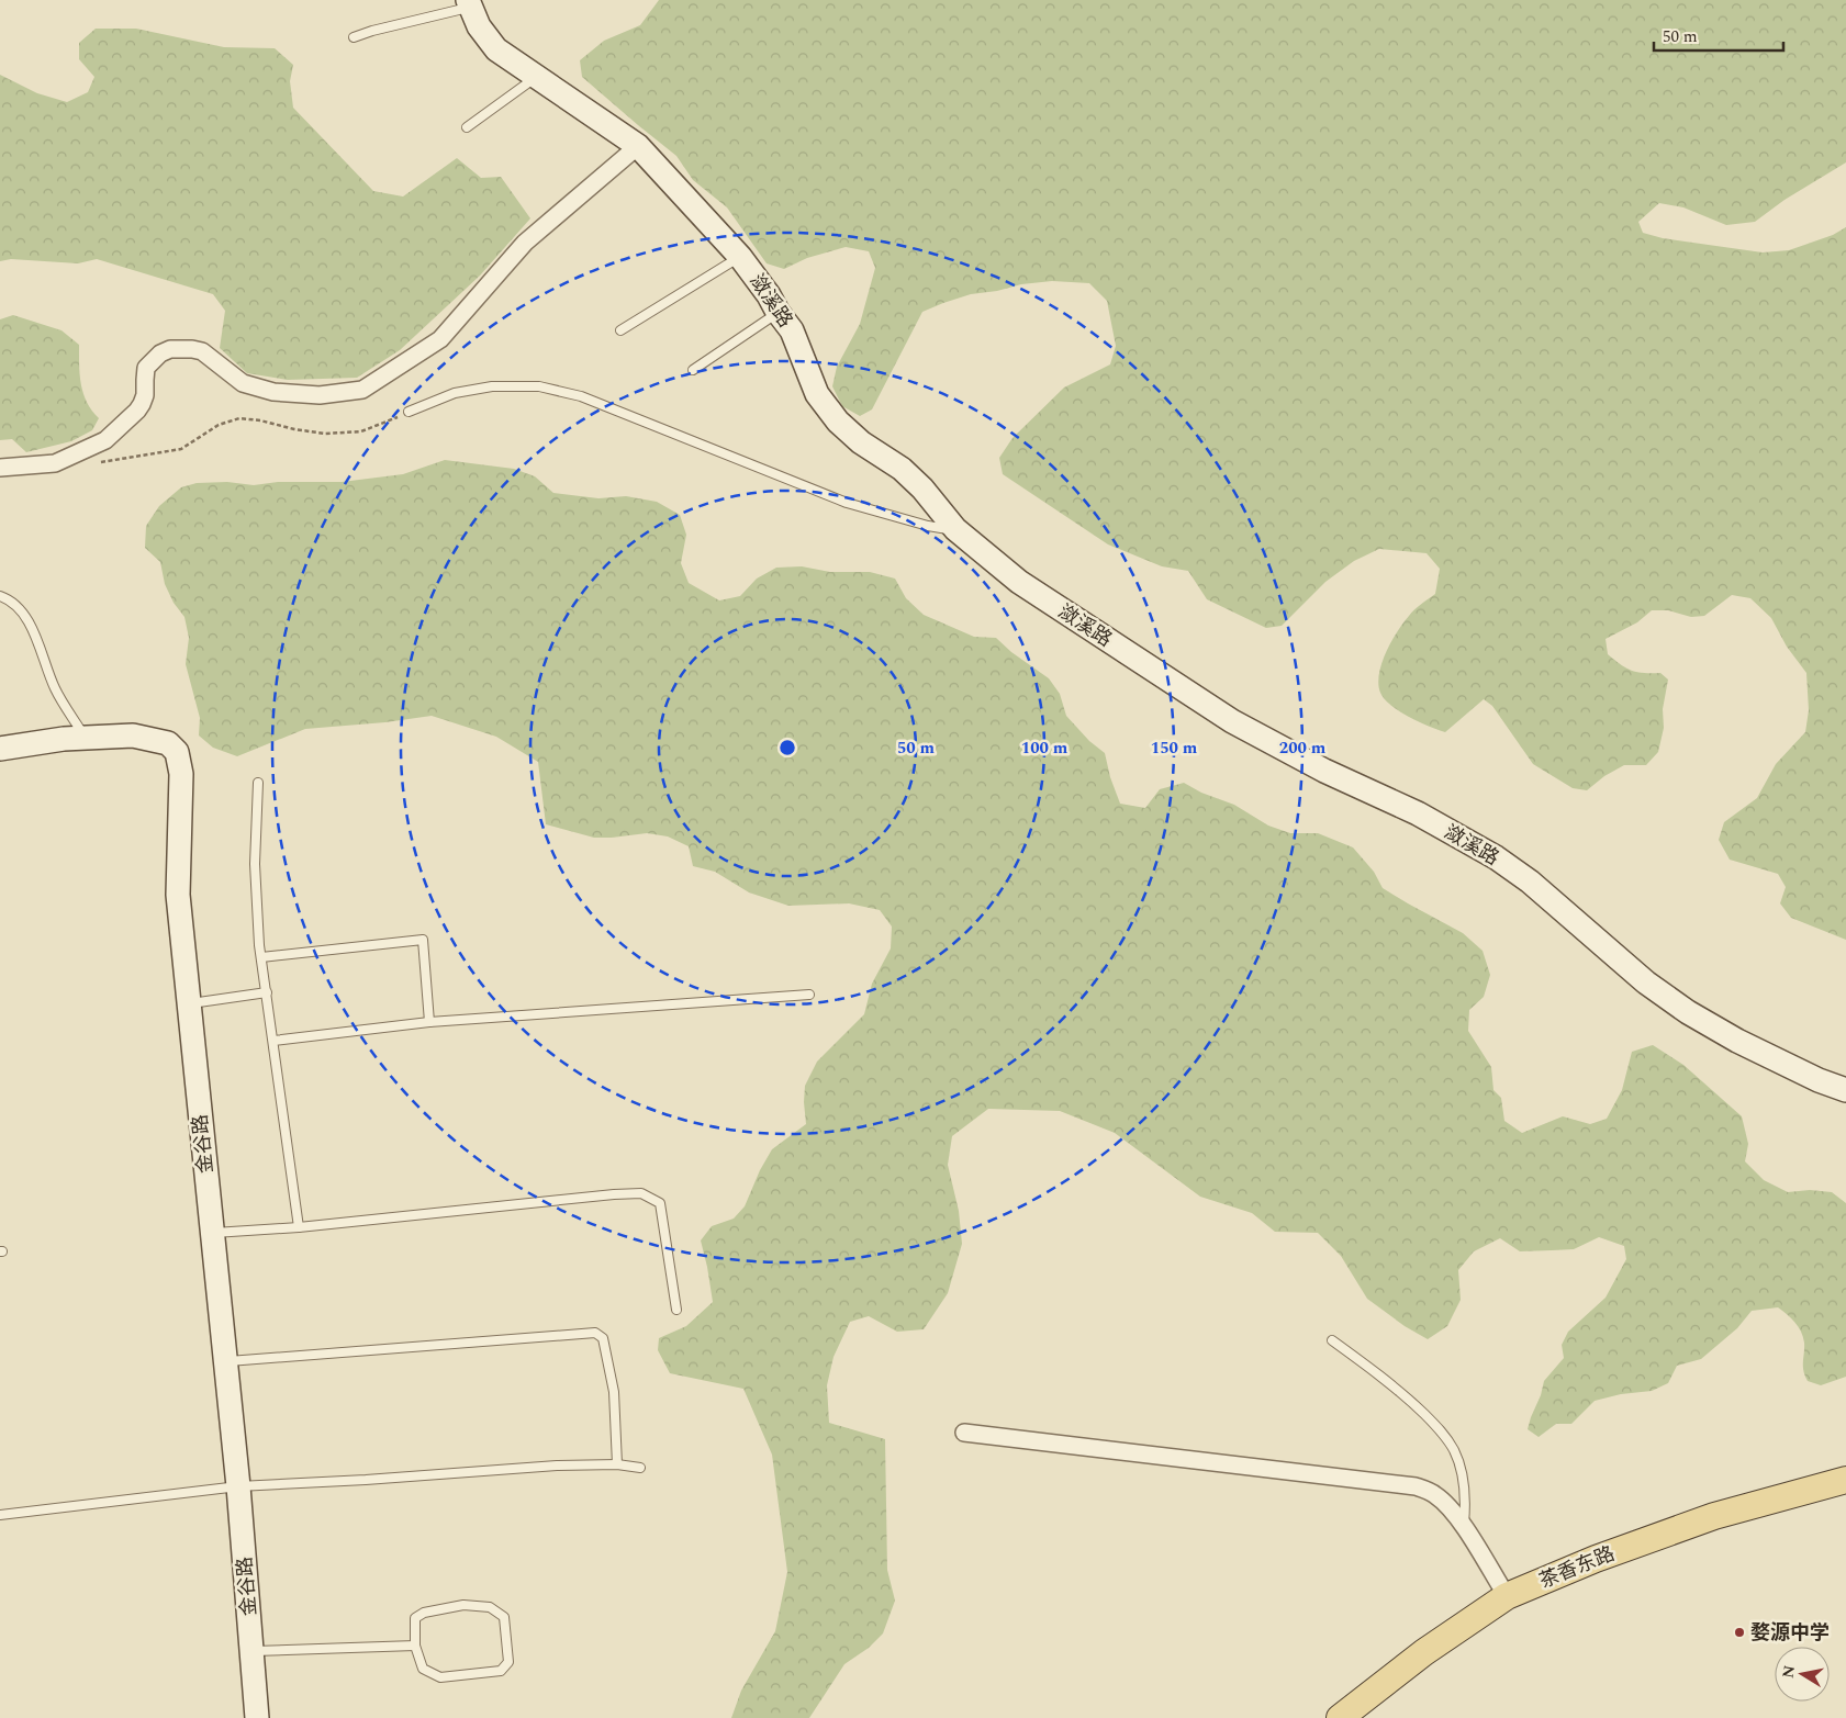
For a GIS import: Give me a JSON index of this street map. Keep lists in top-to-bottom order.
{
  "streets": {
    "main road": ["茶香东路"],
    "street": ["潋溪路", "金谷路"]
  },
  "places": ["婺源中学"],
  "scale_bar": "50 m",
  "north": "left",
  "rings": [
    "50 m",
    "100 m",
    "150 m",
    "200 m"
  ]
}
